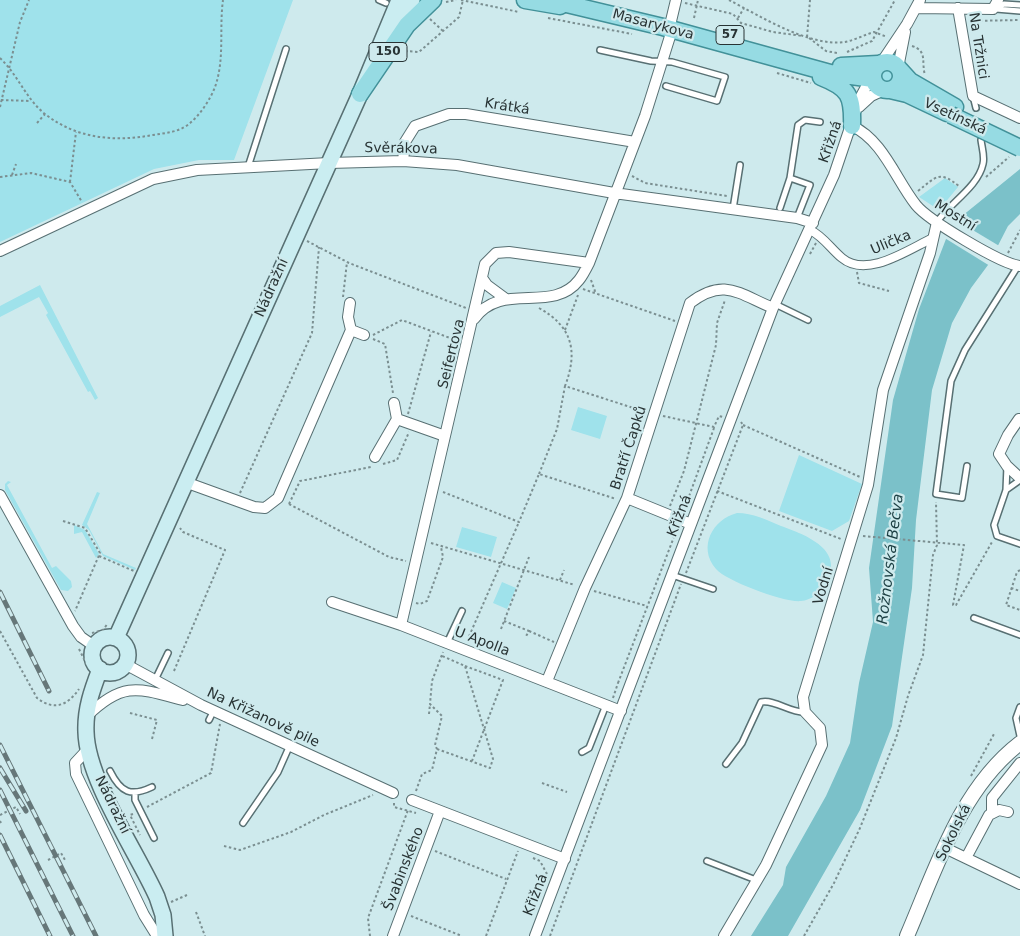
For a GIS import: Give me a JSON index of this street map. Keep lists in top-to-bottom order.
{
  "streets": {
    "main road": [
      "Masarykova",
      "57",
      "150",
      "Vsetínská",
      "Nádražní"
    ],
    "street": [
      "Na Tržnici",
      "Krátká",
      "Křižná",
      "Svěrákova",
      "Mostní",
      "Ulička",
      "Seifertova",
      "Bratří Čapků",
      "Vodní",
      "U Apolla",
      "Na Křižanově pile",
      "Sokolská",
      "Švabinského"
    ]
  },
  "crossings": [
    ["Masarykova", "57"],
    ["Masarykova", "Vsetínská"],
    ["Masarykova", "Křižná"],
    ["Masarykova", "Seifertova"],
    ["57", "Vsetínská"],
    ["57", "Křižná"],
    ["57", "Seifertova"],
    ["150", "Nádražní"],
    ["Krátká", "Svěrákova"],
    ["Krátká", "Seifertova"],
    ["Vsetínská", "Křižná"],
    ["Křižná", "Svěrákova"],
    ["Křižná", "Mostní"],
    ["Křižná", "Ulička"],
    ["Křižná", "Bratří Čapků"],
    ["Křižná", "U Apolla"],
    ["Svěrákova", "Ulička"],
    ["Svěrákova", "Nádražní"],
    ["Svěrákova", "Seifertova"],
    ["Mostní", "Vodní"],
    ["Ulička", "Vodní"],
    ["Nádražní", "Na Křižanově pile"],
    ["Seifertova", "U Apolla"],
    ["Bratří Čapků", "U Apolla"]
  ],
  "water": ["Rožnovská Bečva"]
}
